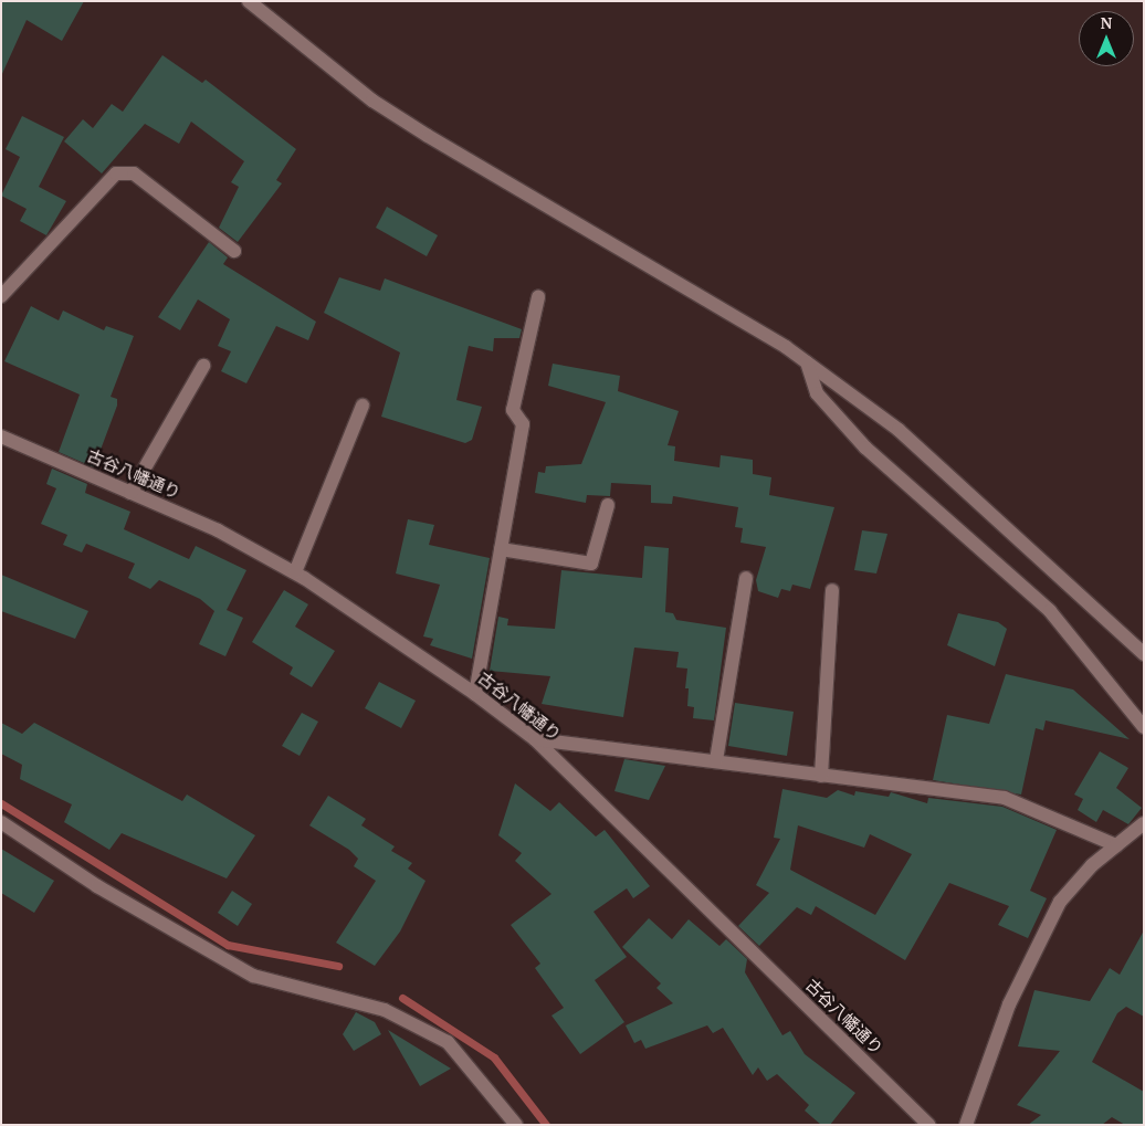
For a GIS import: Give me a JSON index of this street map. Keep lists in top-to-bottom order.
{
  "streets": {
    "street": ["古谷八幡通り"]
  },
  "north": "top"
}
